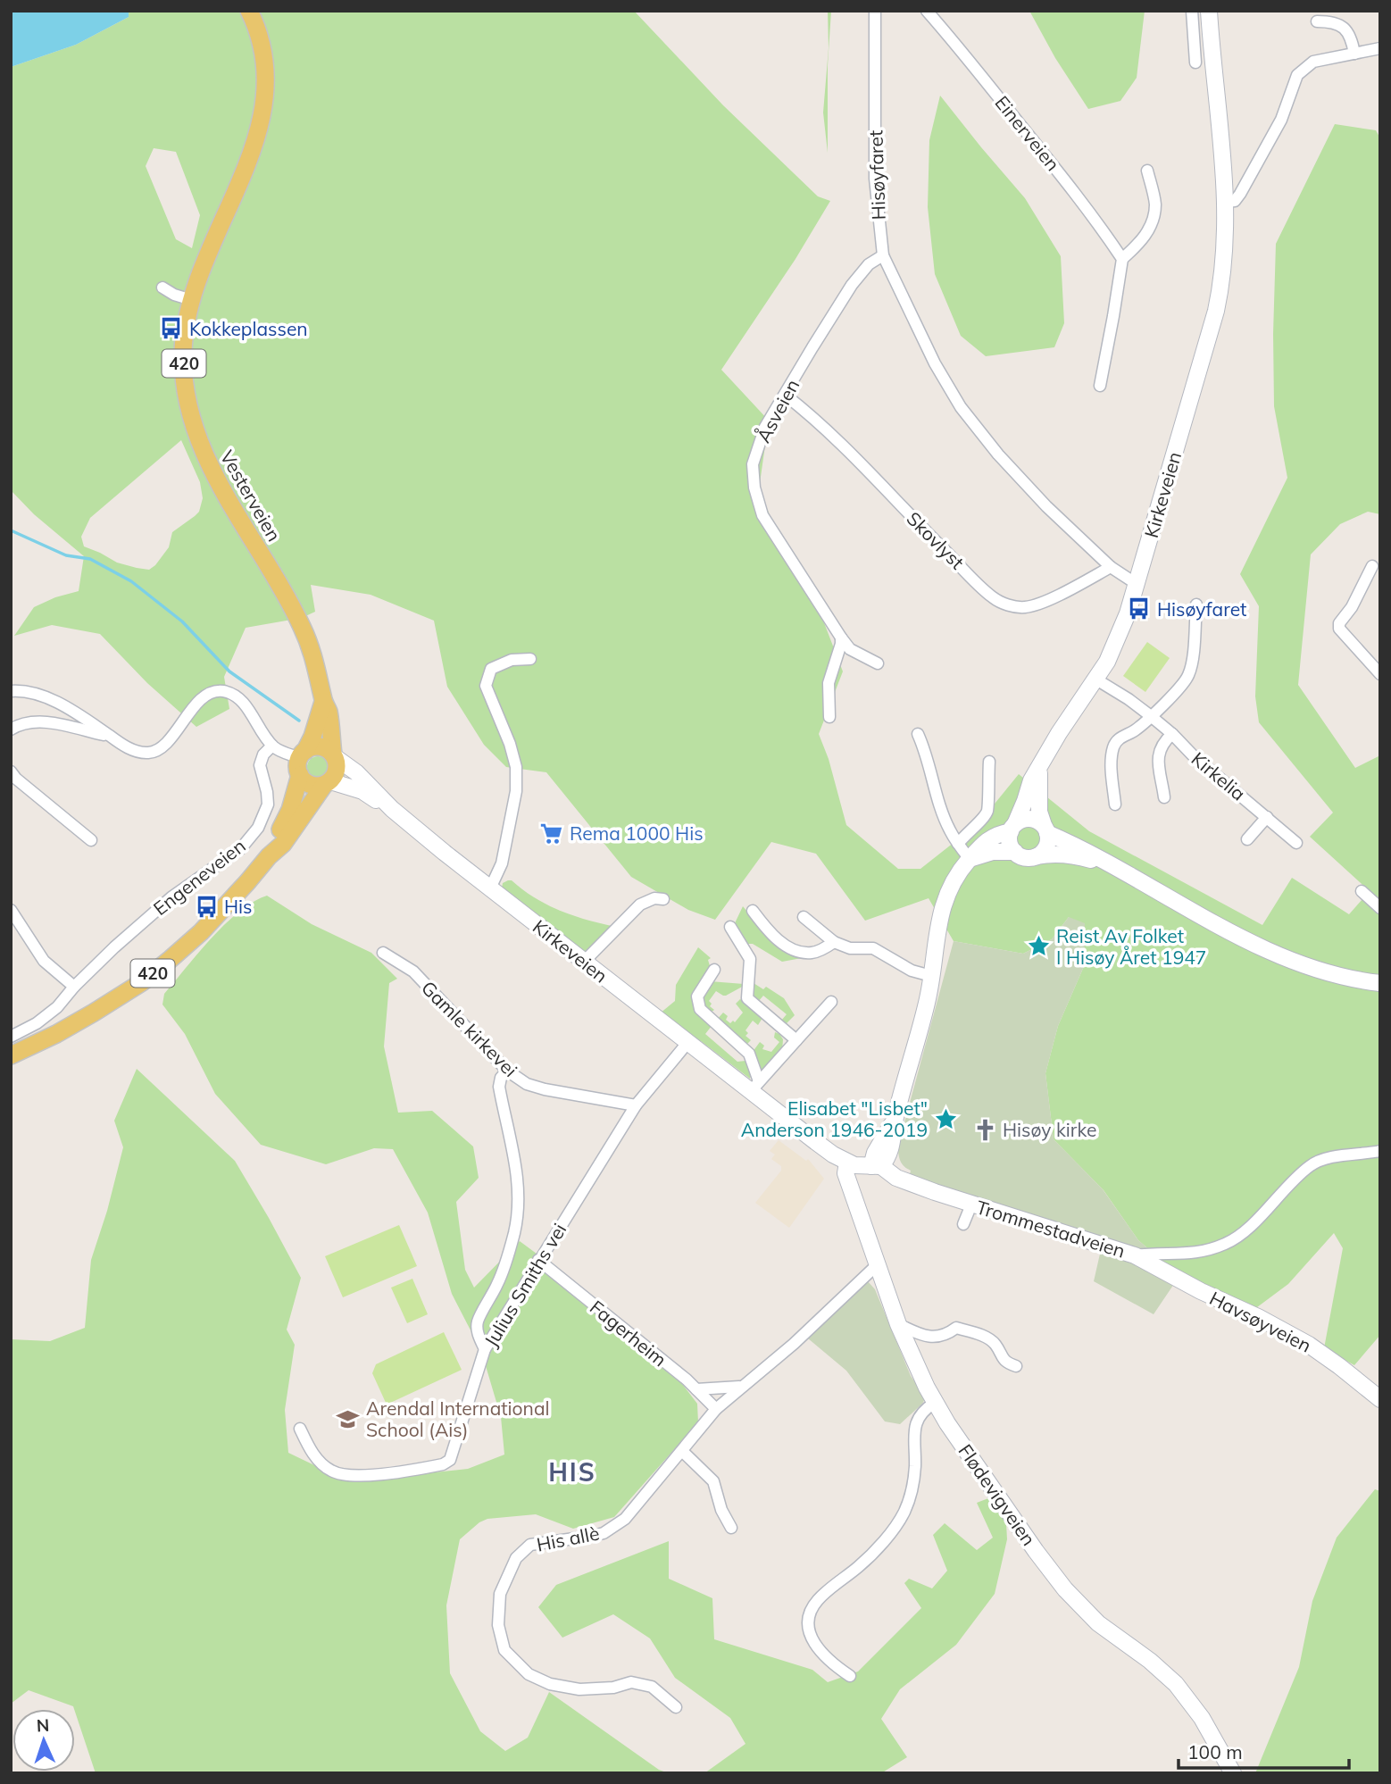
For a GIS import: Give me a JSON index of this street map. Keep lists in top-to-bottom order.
{
  "streets": {
    "main road": [
      "420",
      "Kirkeveien",
      "Vesterveien",
      "Trommestadveien",
      "Havsøyveien",
      "Flødevigveien"
    ],
    "street": [
      "Einerveien",
      "Hisøyfaret",
      "Åsveien",
      "Skovlyst",
      "Kirkelia",
      "Engeneveien",
      "Gamle kirkevei",
      "Julius Smiths vei",
      "Fagerheim",
      "His allè"
    ]
  },
  "crossings": [
    ["Hisøyfaret", "Åsveien"],
    ["Hisøyfaret", "Kirkeveien"],
    ["Hisøyfaret", "Skovlyst"],
    ["420", "Kirkeveien"],
    ["420", "Vesterveien"],
    ["Åsveien", "Skovlyst"],
    ["Kirkeveien", "Vesterveien"],
    ["Kirkeveien", "Kirkelia"],
    ["Kirkeveien", "Trommestadveien"],
    ["Kirkeveien", "Julius Smiths vei"],
    ["Kirkeveien", "Flødevigveien"],
    ["Gamle kirkevei", "Julius Smiths vei"],
    ["Trommestadveien", "Havsøyveien"],
    ["Julius Smiths vei", "Fagerheim"],
    ["Fagerheim", "His allè"],
    ["Flødevigveien", "His allè"]
  ],
  "districts": ["HIS"],
  "places": {
    "bus stop": ["Kokkeplassen", "Hisøyfaret", "His"],
    "supermarket": ["Rema 1000 His"],
    "place": ["Reist Av Folket I Hisøy Året 1947", "Elisabet \"Lisbet\" Anderson 1946-2019"],
    "church": ["Hisøy kirke"],
    "school or university": ["Arendal International School (Ais)"]
  },
  "scale_bar": "100 m",
  "north": "top"
}
